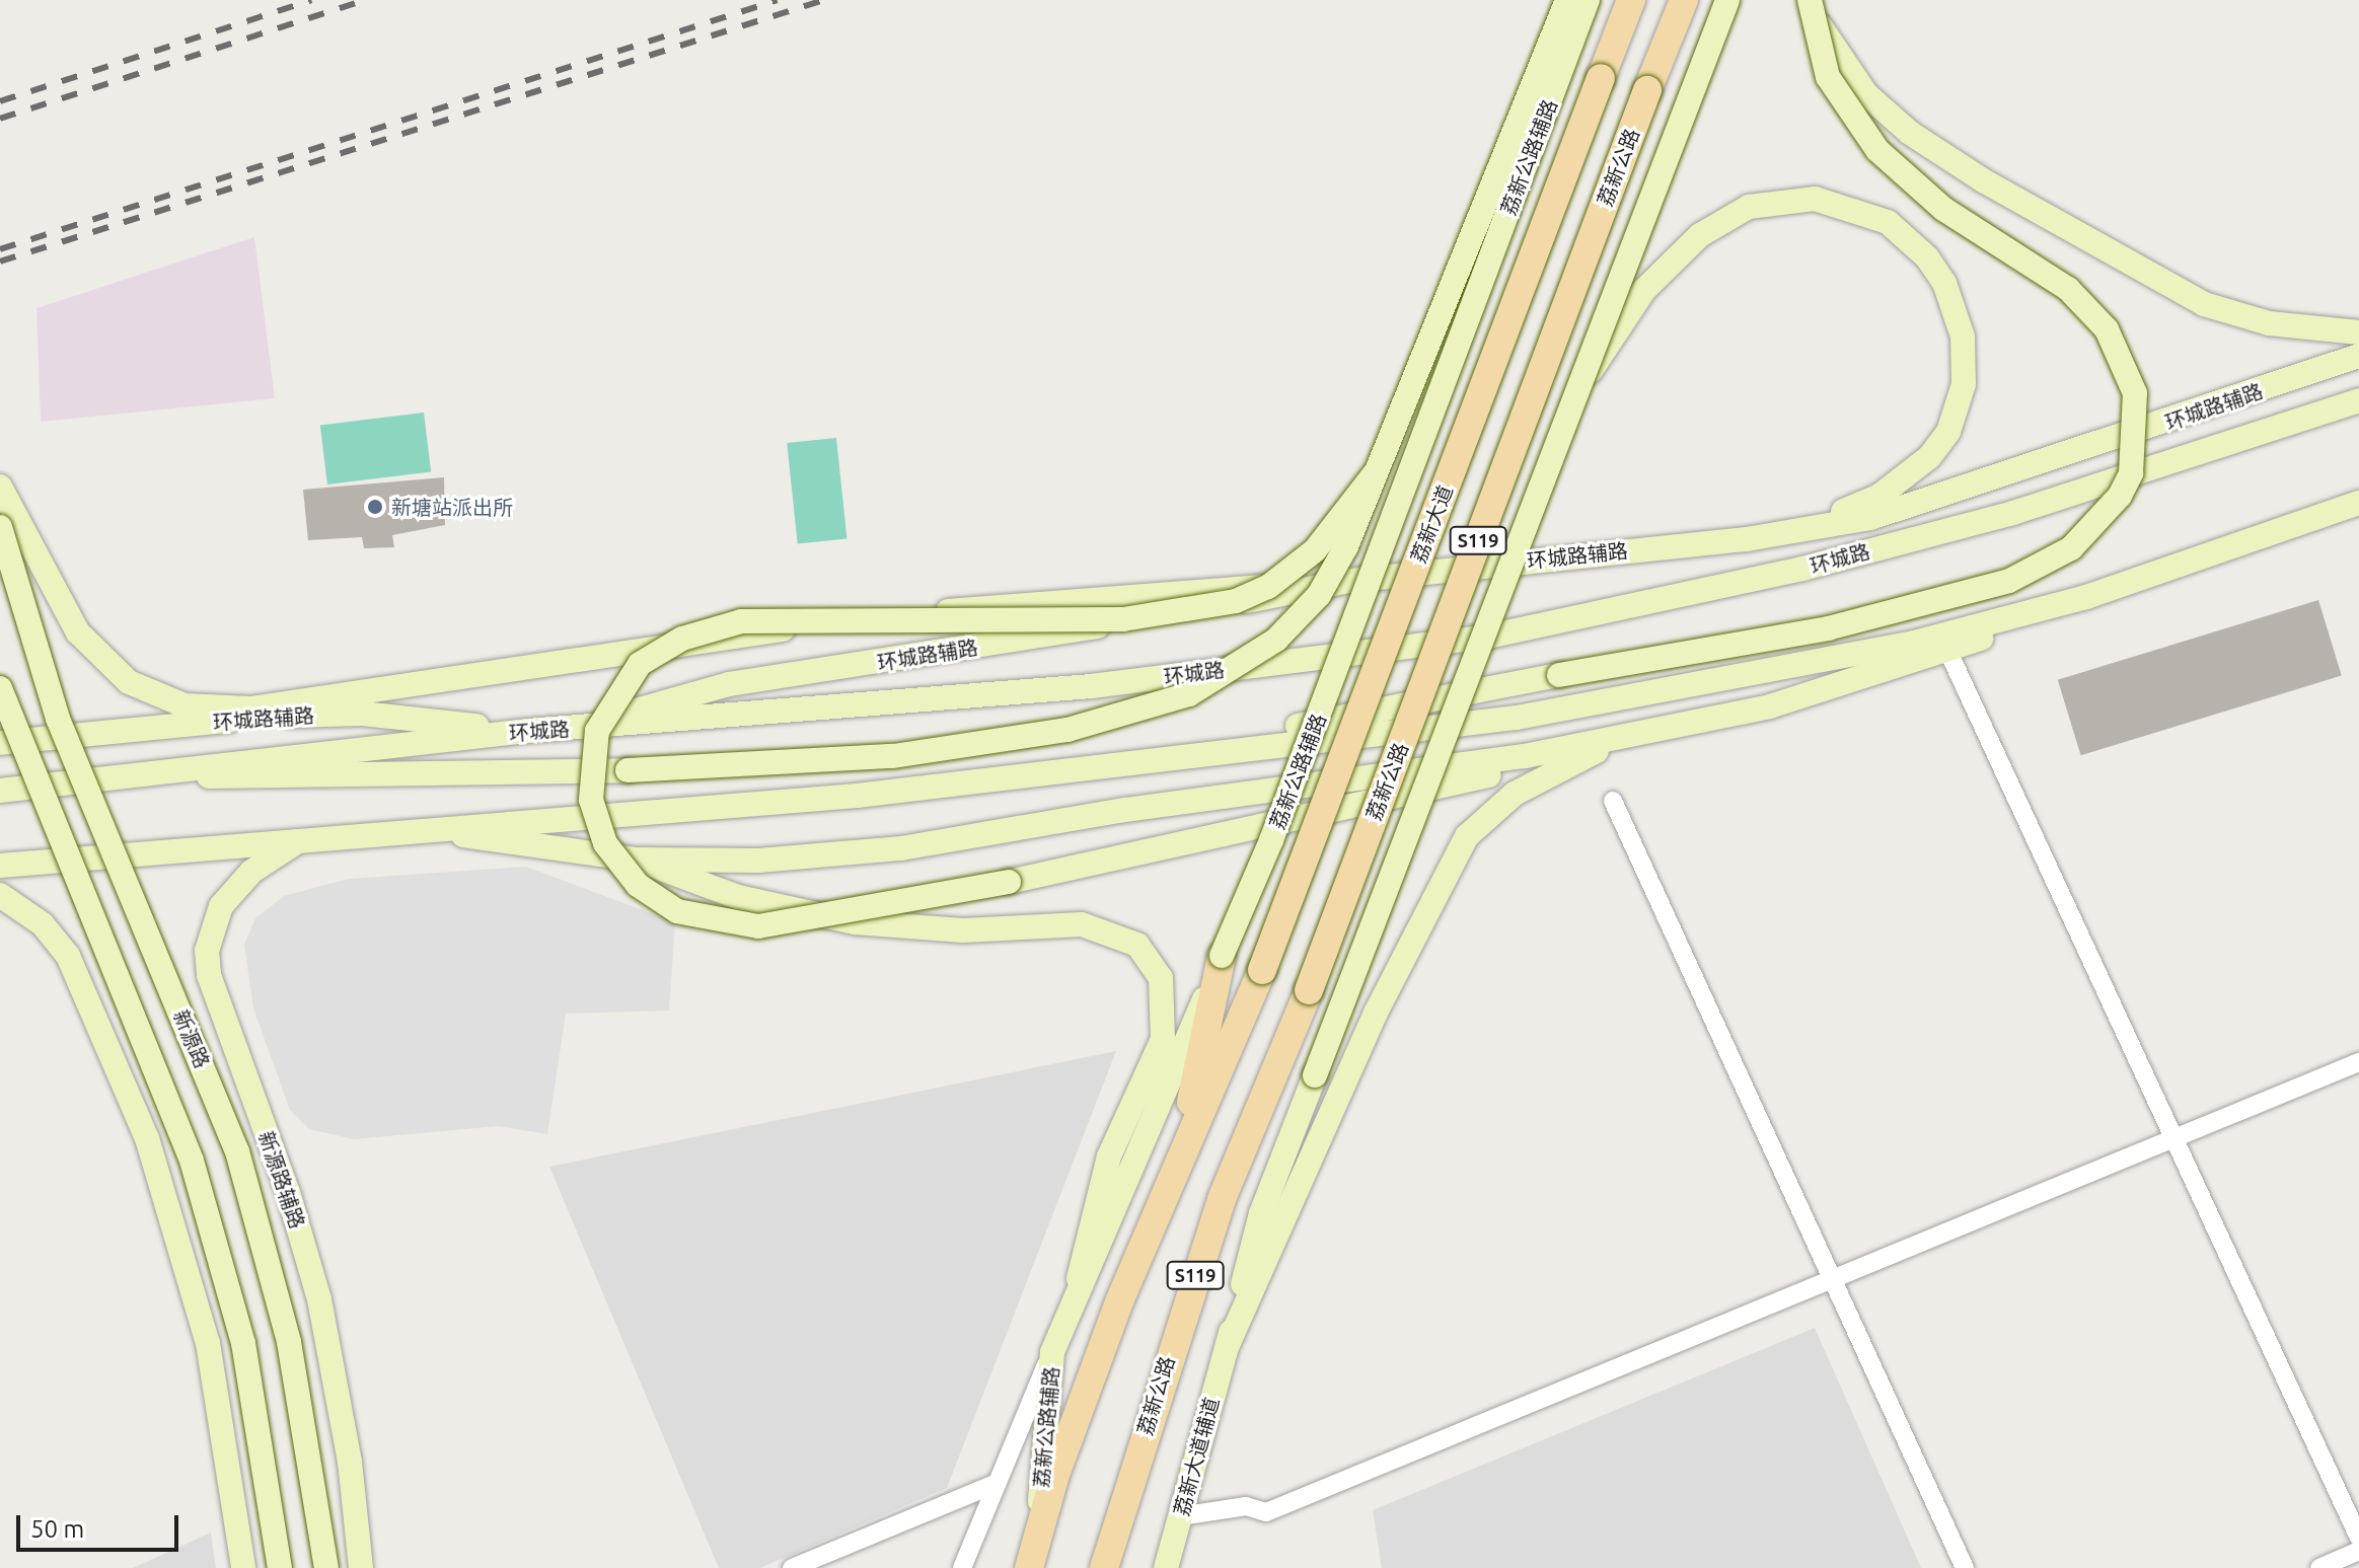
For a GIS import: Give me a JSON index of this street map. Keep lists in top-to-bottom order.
{
  "streets": {
    "main road": [
      "荔新公路辅路",
      "荔新公路",
      "环城路辅路",
      "荔新大道",
      "S119",
      "环城路",
      "新源路",
      "新源路辅路",
      "荔新大道辅道"
    ]
  },
  "crossings": [
    ["荔新公路辅路", "S119"],
    ["环城路辅路", "环城路"],
    ["荔新大道", "S119"]
  ],
  "places": ["新塘站派出所"],
  "scale_bar": "50 m"
}
